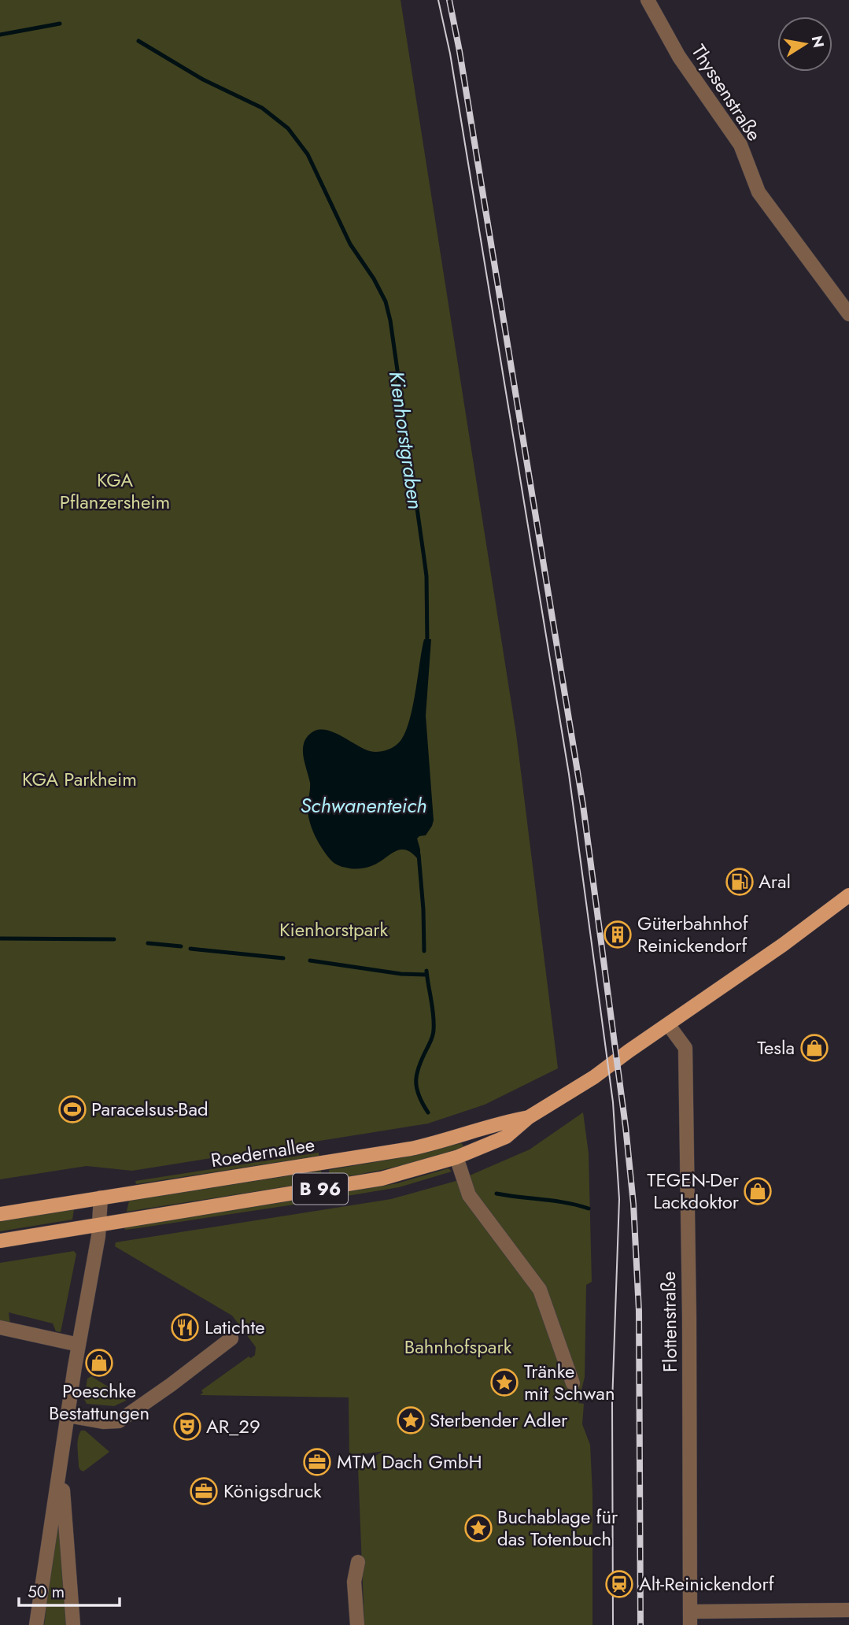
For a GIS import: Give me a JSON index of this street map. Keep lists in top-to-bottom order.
{
  "streets": {
    "main road": ["Roedernallee", "B 96"],
    "street": ["Thyssenstraße", "Flottenstraße"]
  },
  "crossings": [
    ["Roedernallee", "Flottenstraße"]
  ],
  "water": ["Kienhorstgraben", "Schwanenteich"],
  "parks": [
    "KGA Pflanzersheim",
    "KGA Parkheim",
    "Kienhorstpark",
    "Bahnhofspark"
  ],
  "places": {
    "fuel station": ["Aral"],
    "building": ["Güterbahnhof Reinickendorf"],
    "shop": ["Tesla", "TEGEN-Der Lackdoktor", "Poeschke Bestattungen"],
    "sports": ["Paracelsus-Bad"],
    "restaurant": ["Latichte"],
    "place": ["Tränke mit Schwan", "Sterbender Adler", "Buchablage für das Totenbuch"],
    "theatre": ["AR_29"],
    "office": ["MTM Dach GmbH", "Königsdruck"],
    "station": ["Alt-Reinickendorf"]
  },
  "scale_bar": "50 m",
  "north": "right"
}
